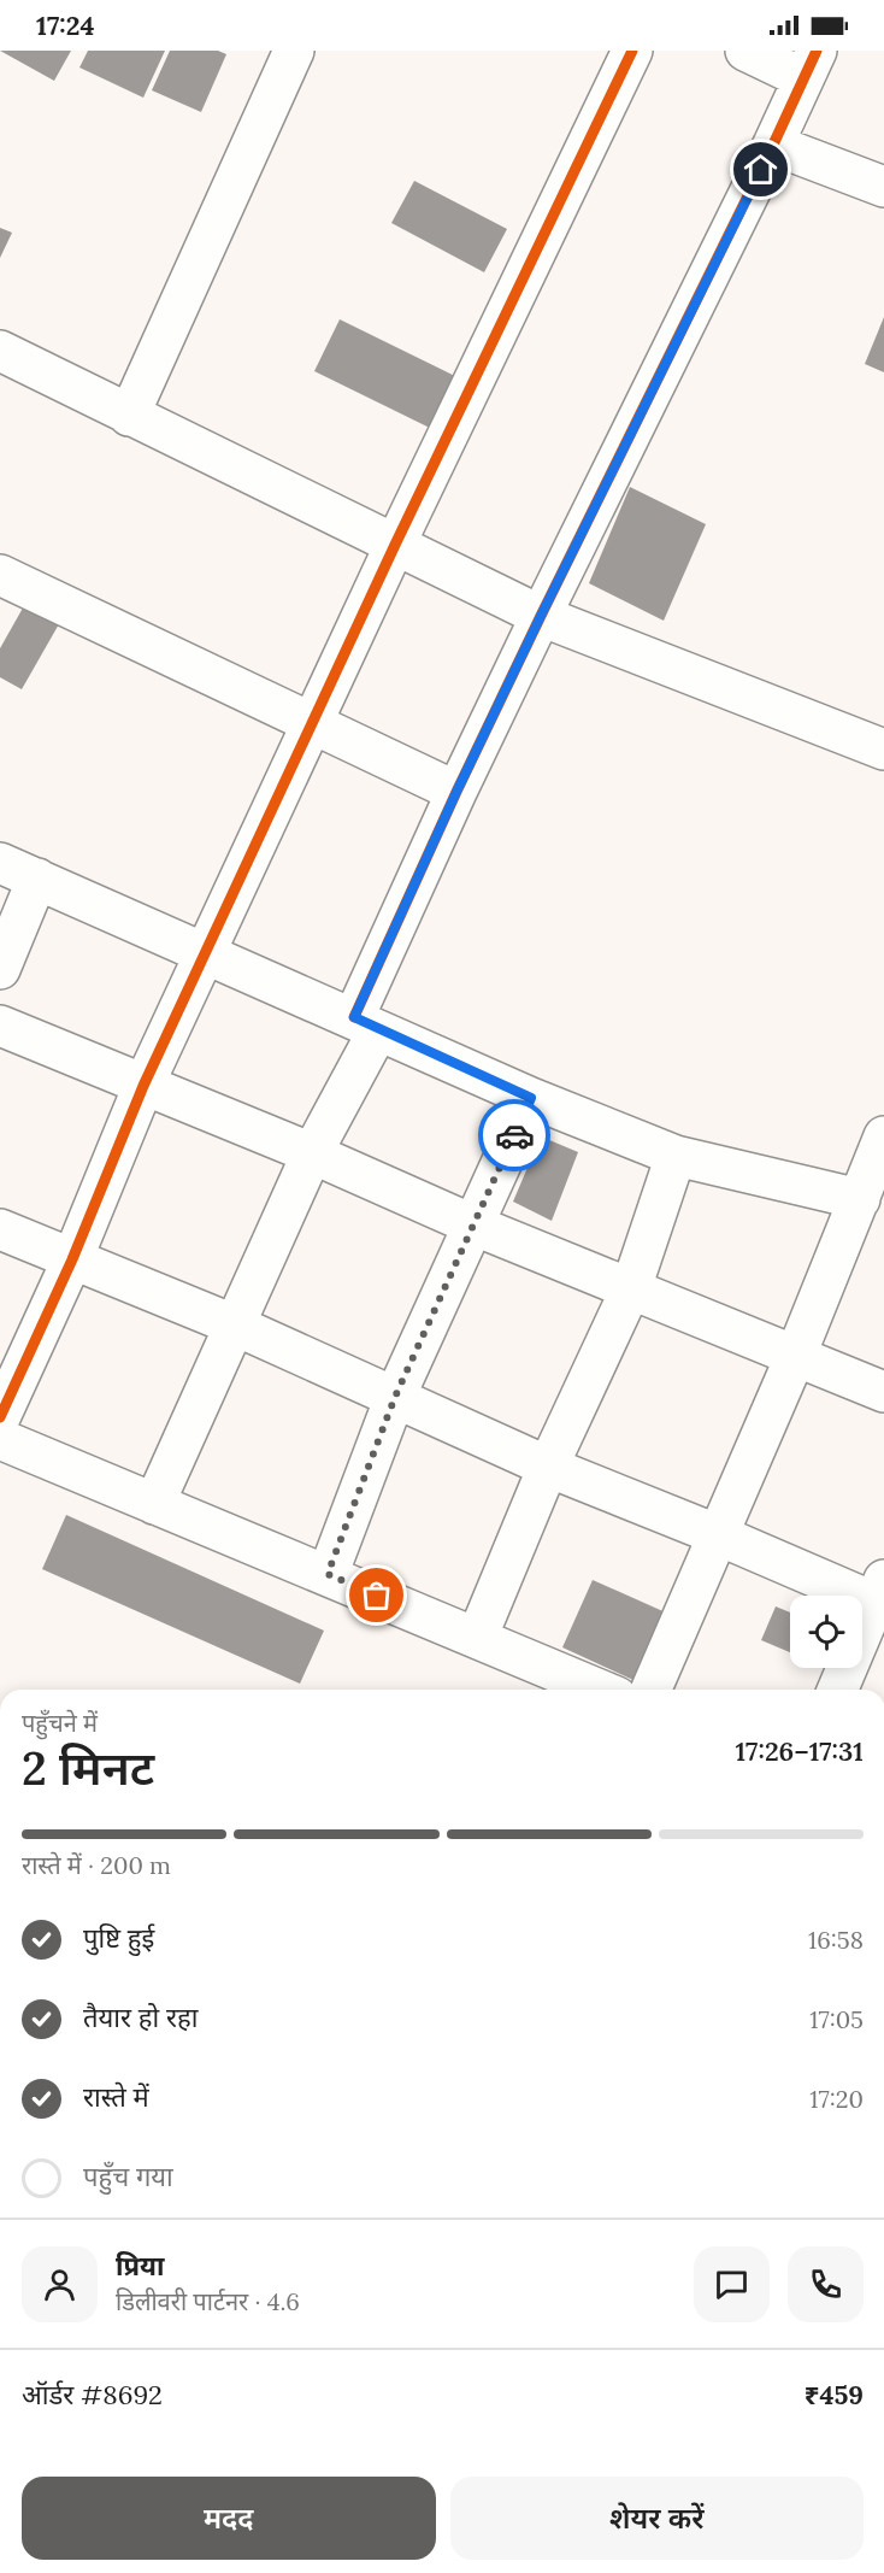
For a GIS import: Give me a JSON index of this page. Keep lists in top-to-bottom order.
{
  "page": {
    "status": "17:24",
    "heading": ["2 मिनट", "पहुँचने में", "17:26–17:31"],
    "panel": [
      "प्रिया",
      "डिलीवरी पार्टनर · 4.6",
      "ऑर्डर #8692",
      "₹459"
    ],
    "bar": "रास्ते में · 200 m",
    "list": [
      ["पुष्टि हुई", "16:58"],
      ["तैयार हो रहा", "17:05"],
      ["रास्ते में", "17:20"],
      "पहुँच गया"
    ],
    "buttons": ["मदद", "शेयर करें"]
  }
}
